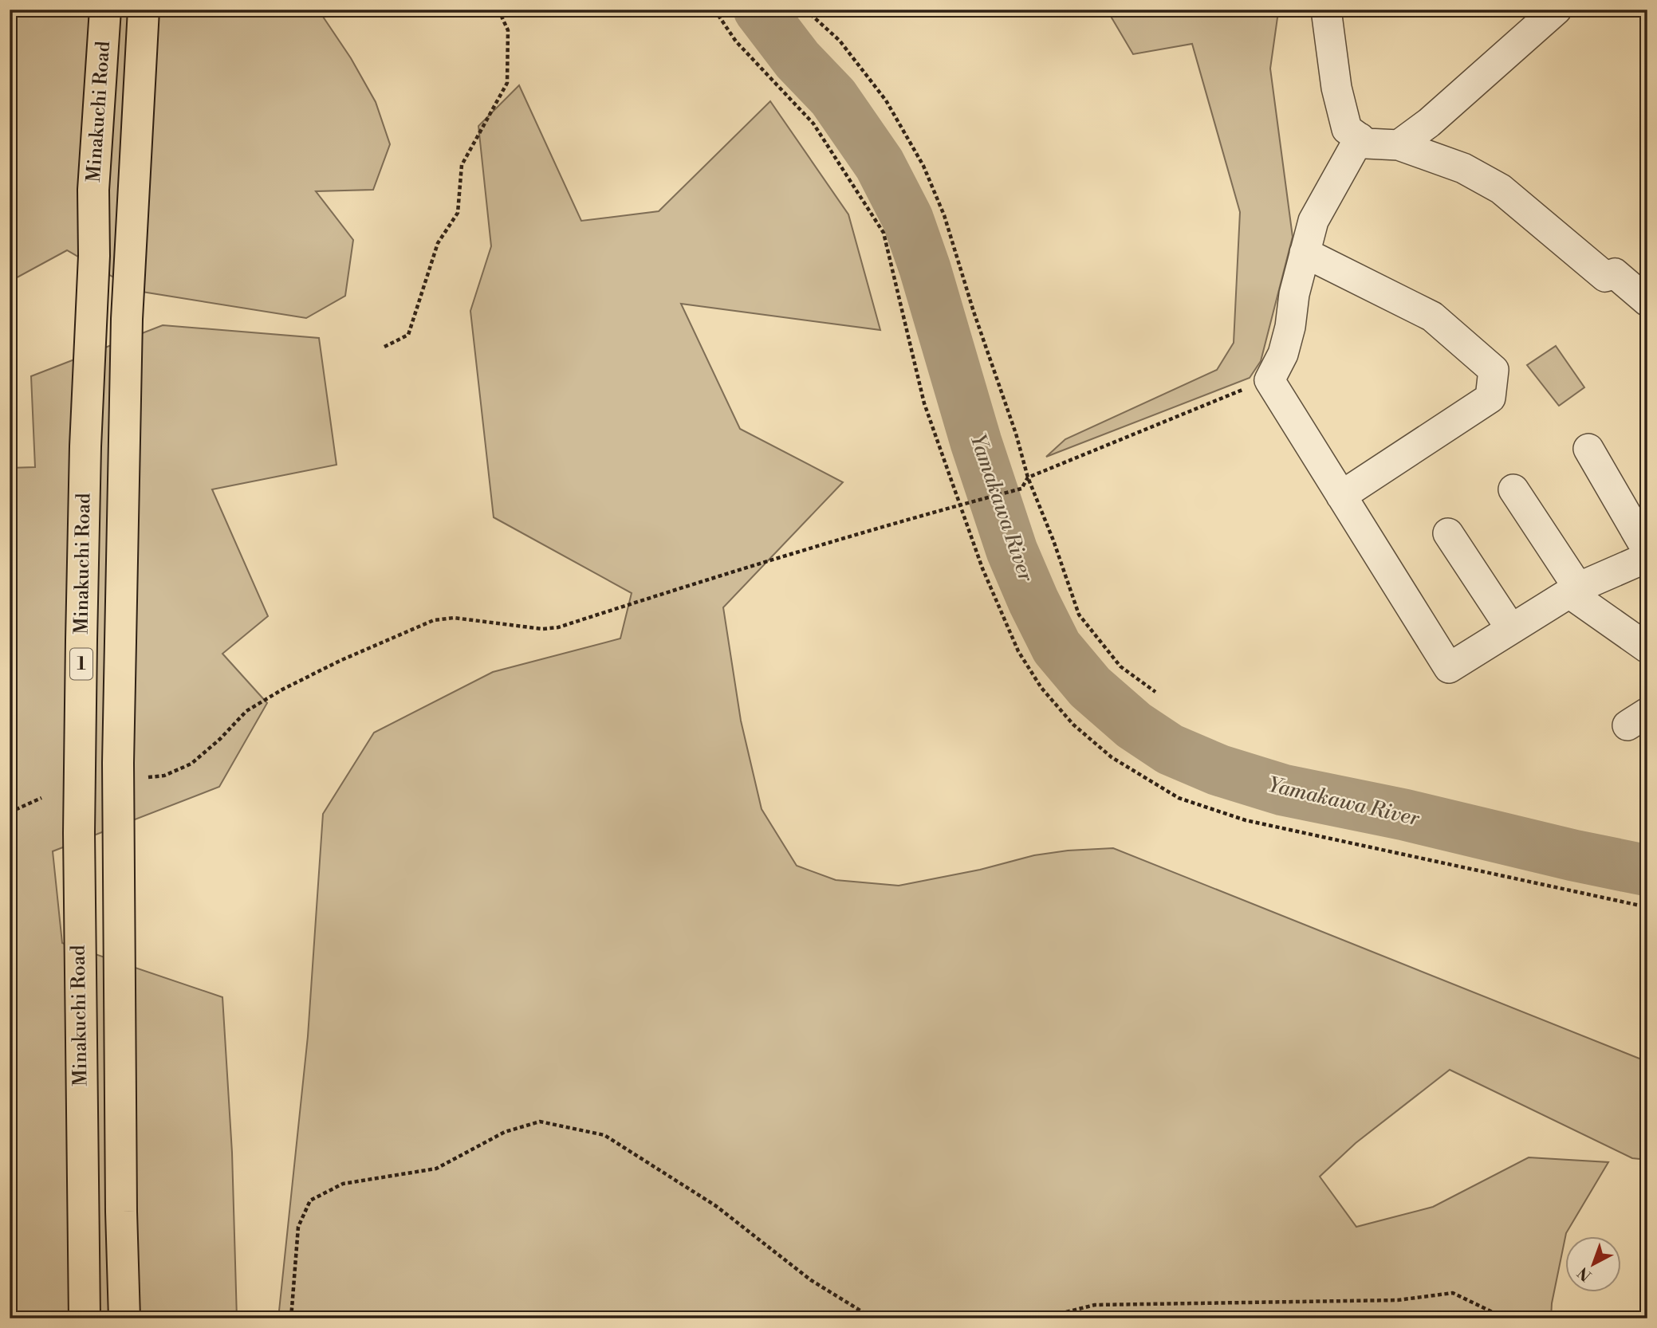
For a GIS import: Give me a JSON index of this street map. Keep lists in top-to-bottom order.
{
  "streets": {
    "highway": ["Minakuchi Road", "1"]
  },
  "water": ["Yamakawa River"],
  "north": "bottom left"
}
